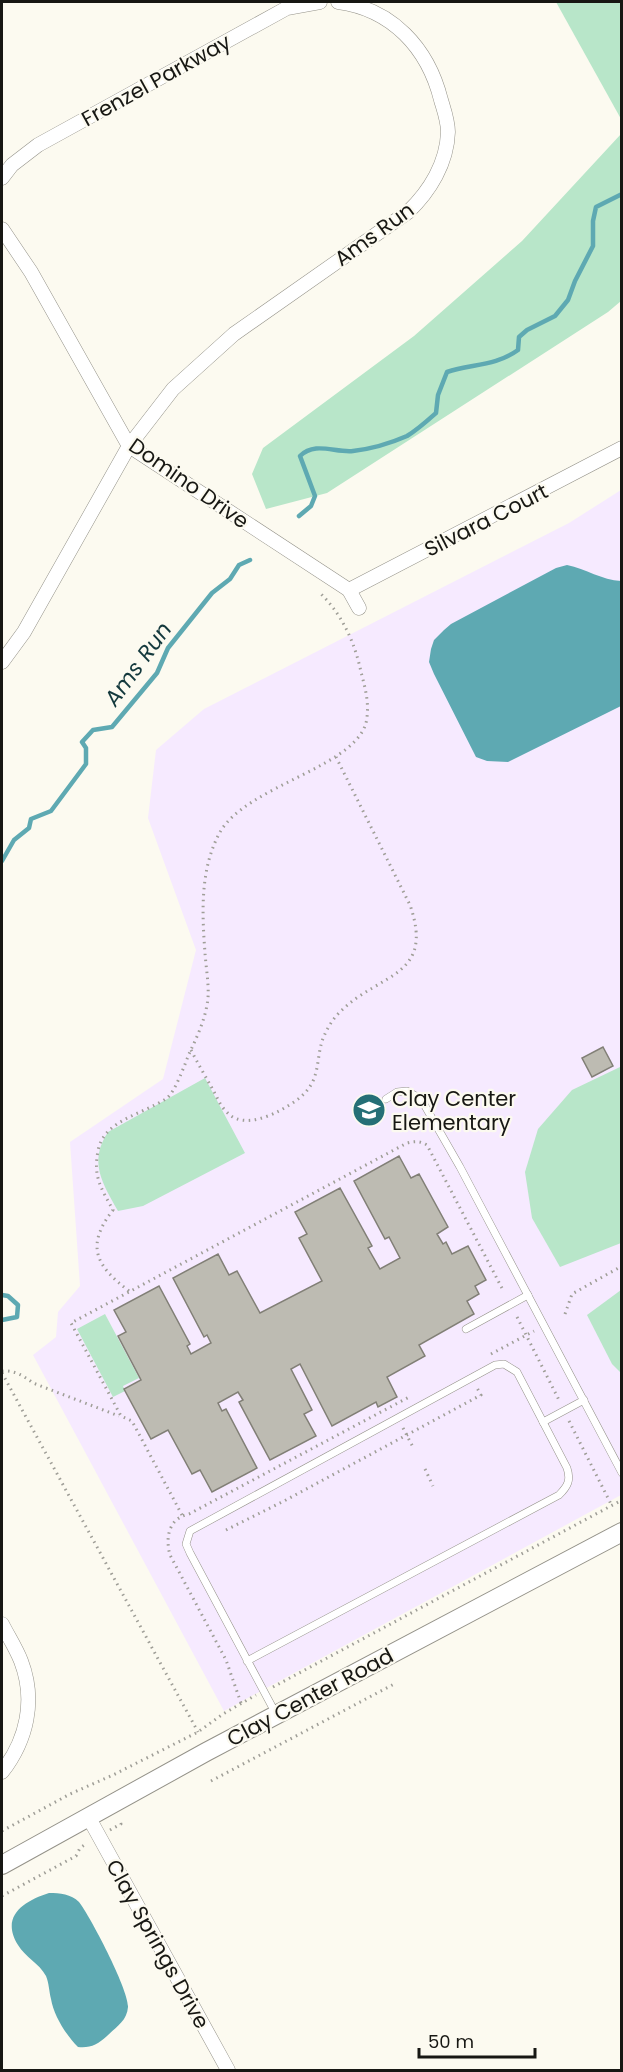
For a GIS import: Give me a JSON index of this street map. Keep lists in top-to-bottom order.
{
  "streets": {
    "street": [
      "Frenzel Parkway",
      "Ams Run",
      "Domino Drive",
      "Silvara Court",
      "Clay Center Road",
      "Clay Springs Drive"
    ]
  },
  "crossings": [
    ["Ams Run", "Domino Drive"],
    ["Domino Drive", "Silvara Court"],
    ["Clay Center Road", "Clay Springs Drive"]
  ],
  "water": ["Ams Run"],
  "places": {
    "school or university": ["Clay Center Elementary"]
  },
  "scale_bar": "50 m"
}
